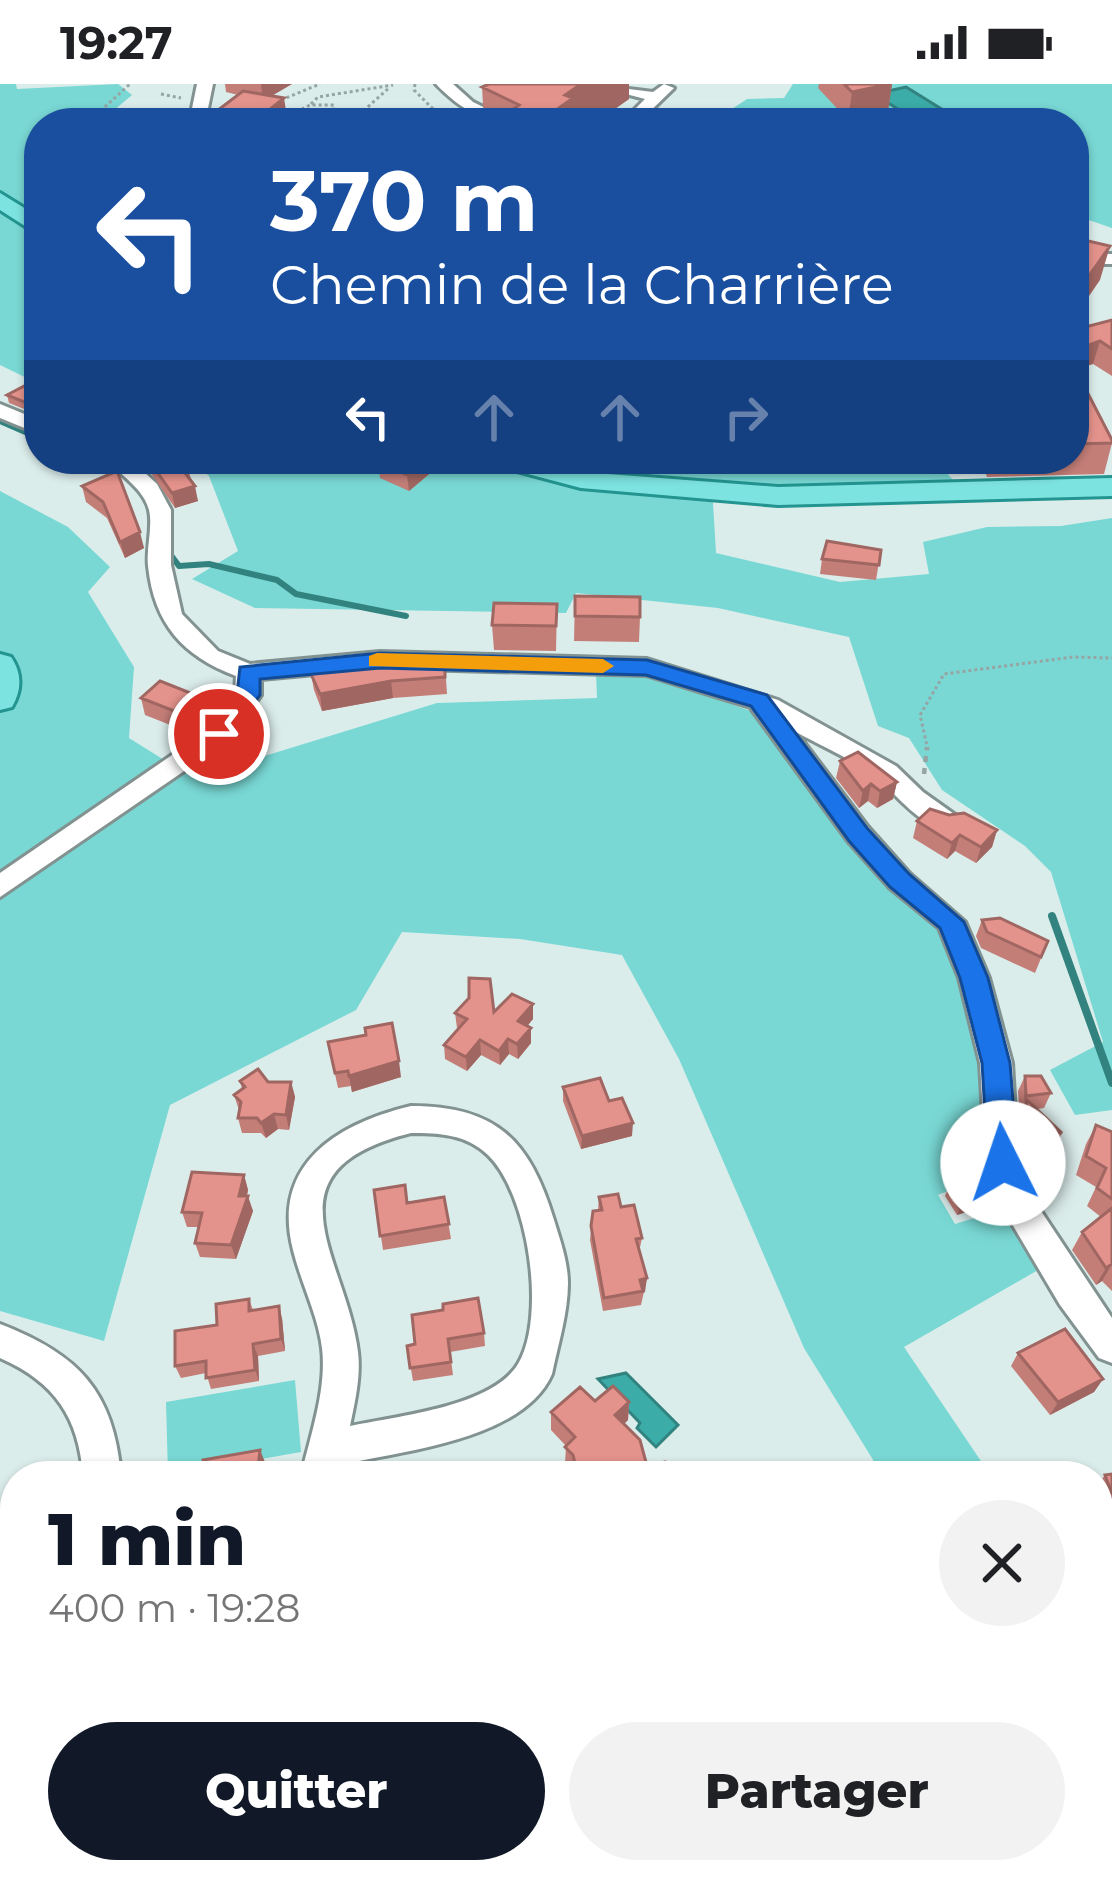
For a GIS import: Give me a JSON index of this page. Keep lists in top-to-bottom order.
{
  "page": {
    "status": "19:27",
    "turn": ["370 m", "Chemin de la Charrière"],
    "heading": ["1 min", "400 m · 19:28"],
    "buttons": ["Quitter", "Partager"]
  }
}
